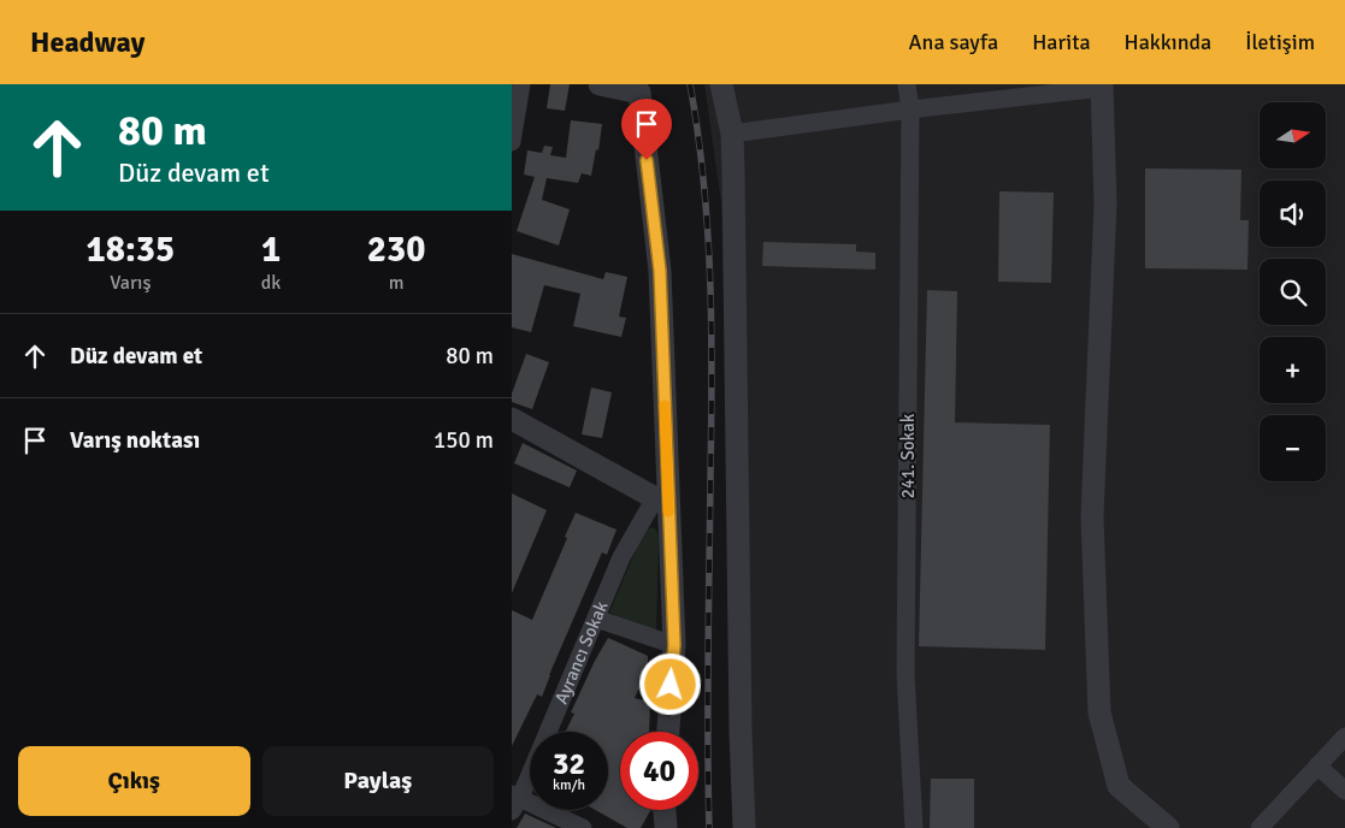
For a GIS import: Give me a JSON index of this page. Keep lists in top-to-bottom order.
{
  "streets": {
    "street": ["241. Sokak", "Ayrancı Sokak"]
  },
  "north": "right",
  "page": {
    "header": "Headway",
    "nav": [
      "Ana sayfa",
      "Harita",
      "Hakkında",
      "İletişim"
    ],
    "turn": ["80 m", "Düz devam et"],
    "map_buttons": ["+", "−"],
    "eta": [
      "18:35",
      "Varış",
      "1",
      "dk",
      "230",
      "m"
    ],
    "list": [
      {
        "name": "Düz devam et",
        "value": "80 m"
      },
      {
        "name": "Varış noktası",
        "value": "150 m"
      }
    ],
    "speed": "32 km/h",
    "limit": "40",
    "buttons": ["Çıkış", "Paylaş"]
  }
}
